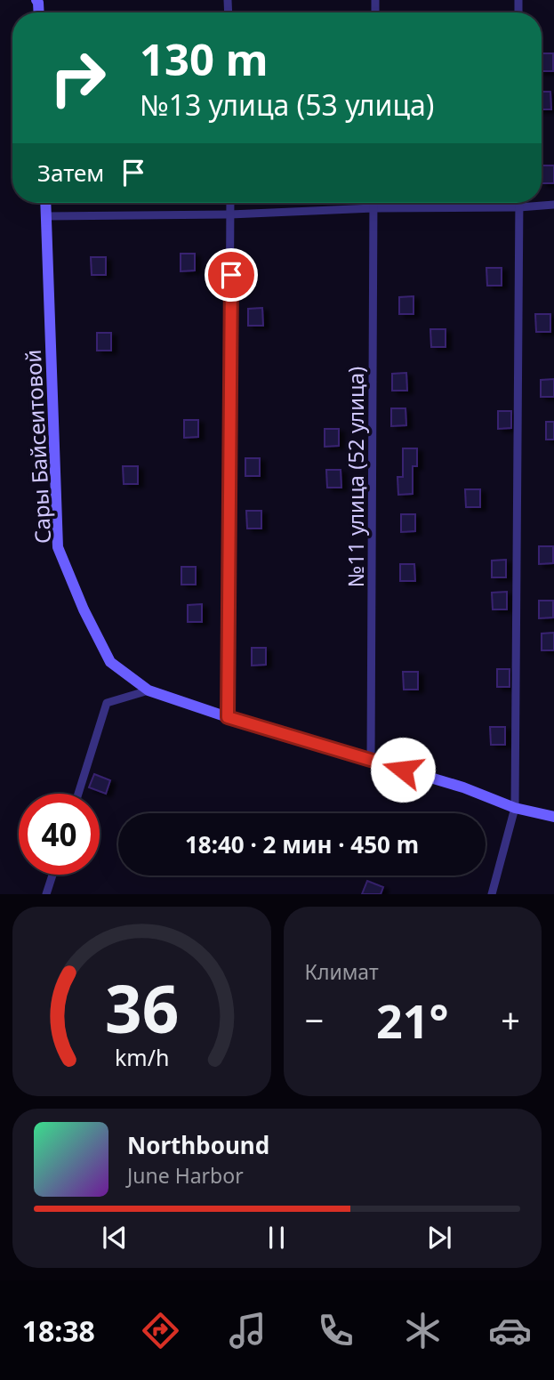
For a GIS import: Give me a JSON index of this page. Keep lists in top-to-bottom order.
{
  "streets": {
    "street": ["Сары Байсеитовой", "№11 улица (52 улица)"]
  },
  "crossings": [
    ["Сары Байсеитовой", "№11 улица (52 улица)"]
  ],
  "page": {
    "turn": ["130 m", "№13 улица (53 улица)"],
    "then": "Затем",
    "limit": "40",
    "trip": "18:40 · 2 мин · 450 m",
    "tile": "Климат",
    "heat": ["−", "21°", "+"],
    "song": ["Northbound", "June Harbor"],
    "tabs": "18:38",
    "gauge": ["36", "km/h"]
  }
}
